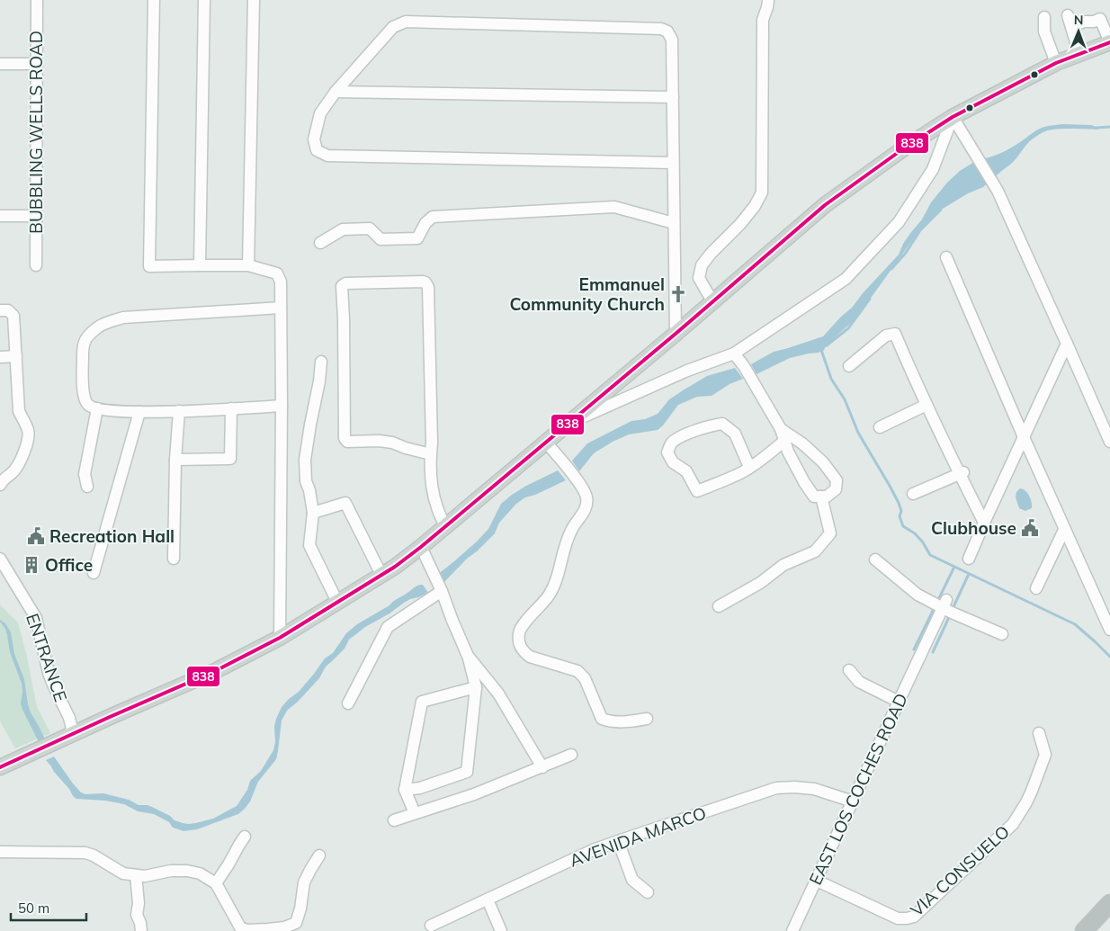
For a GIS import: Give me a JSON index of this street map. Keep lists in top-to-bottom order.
{
  "streets": {
    "street": [
      "BUBBLING WELLS ROAD",
      "ENTRANCE",
      "EAST LOS COCHES ROAD",
      "AVENIDA MARCO",
      "VIA CONSUELO"
    ]
  },
  "crossings": [
    ["EAST LOS COCHES ROAD", "AVENIDA MARCO"],
    ["EAST LOS COCHES ROAD", "VIA CONSUELO"]
  ],
  "places": {
    "church": ["Emmanuel Community Church"],
    "public building": ["Clubhouse", "Recreation Hall"],
    "building": ["Office"]
  },
  "lines": ["transit line 838"],
  "scale_bar": "50 m",
  "north": "top"
}
